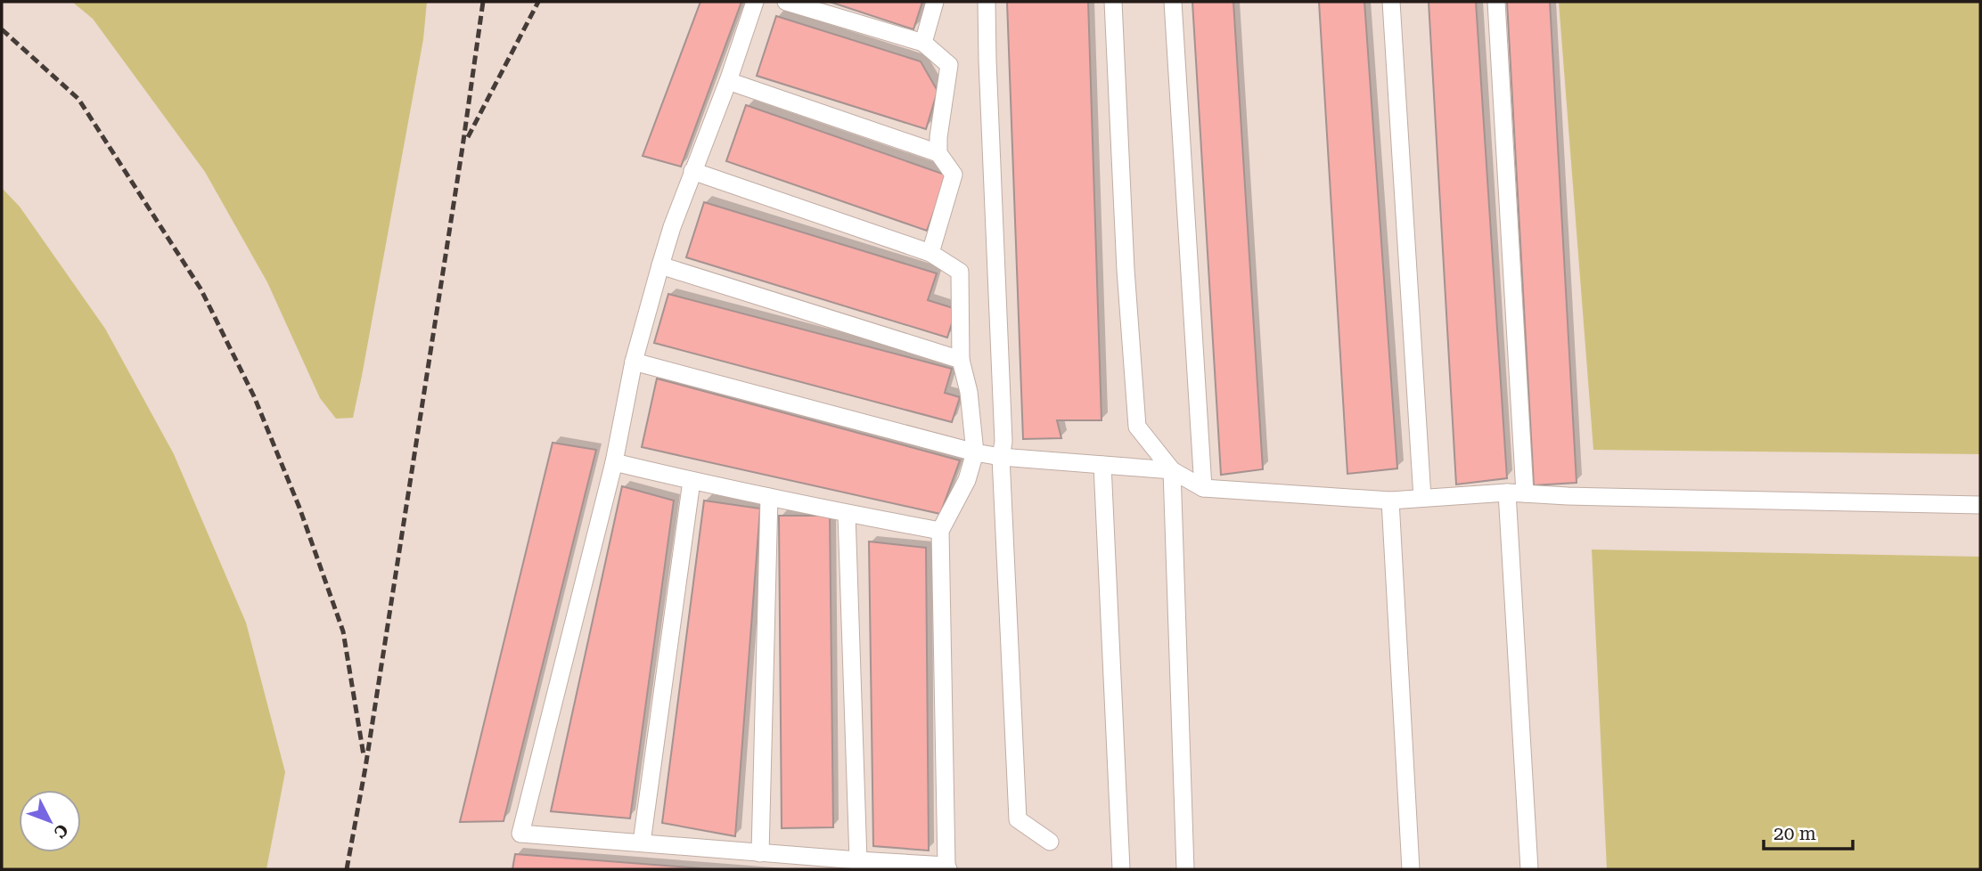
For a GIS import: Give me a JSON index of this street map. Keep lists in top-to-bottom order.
{
  "scale_bar": "20 m",
  "north": "bottom right"
}
